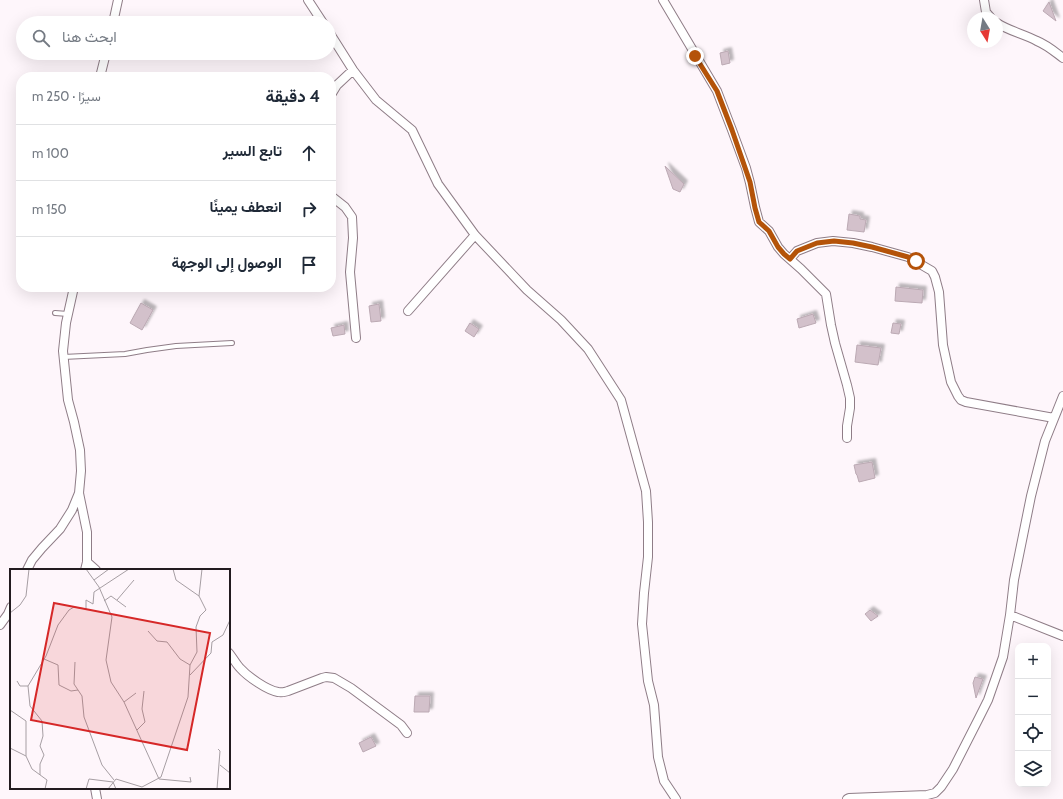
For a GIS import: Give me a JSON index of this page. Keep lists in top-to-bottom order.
{
  "north": "bottom",
  "page": {
    "search": "ابحث هنا",
    "heading": ["4 دقيقة", "سيرًا · 250 m"],
    "list": [
      ["تابع السير", "100 m"],
      ["انعطف يمينًا", "150 m"],
      "الوصول إلى الوجهة"
    ],
    "map_buttons": ["+", "−"]
  }
}
